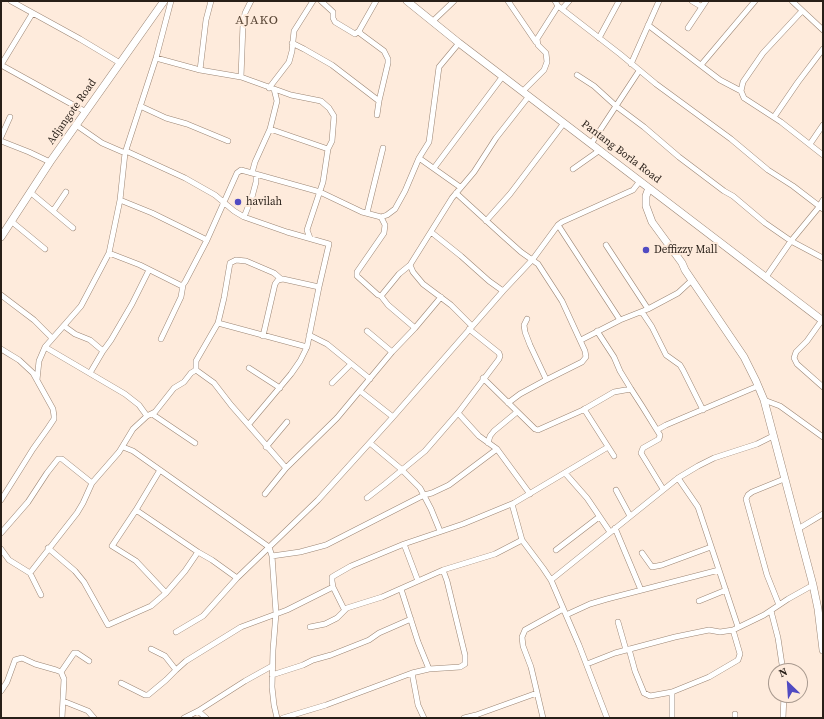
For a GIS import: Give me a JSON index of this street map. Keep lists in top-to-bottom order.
{
  "streets": {
    "street": ["Adjangote Road", "Pantang Borla Road"]
  },
  "districts": ["AJAKO"],
  "places": ["havilah", "Deffizzy Mall"],
  "north": "top left"
}
